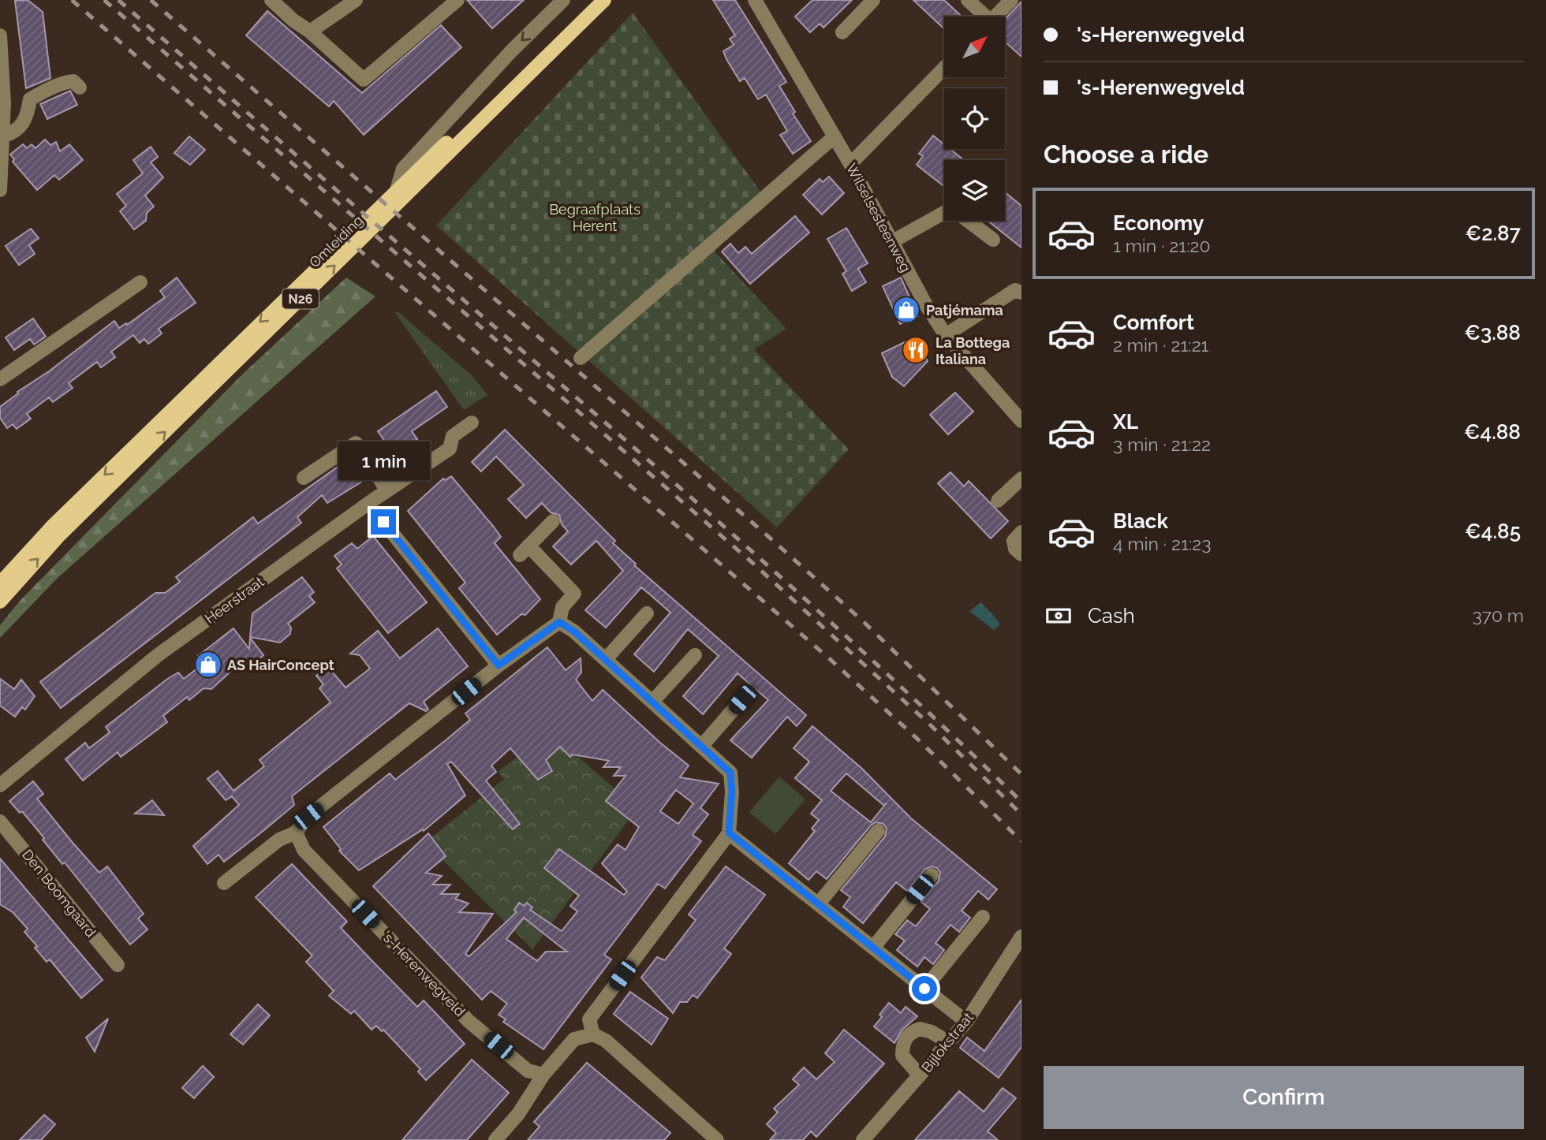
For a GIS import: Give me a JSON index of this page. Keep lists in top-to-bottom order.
{
  "streets": {
    "main road": ["Omleiding", "N26"],
    "street": [
      "Wilselsesteenweg",
      "Heerstraat",
      "Den Boomgaard",
      "'s-Herenwegveld",
      "Bijlokstraat"
    ]
  },
  "parks": ["Begraafplaats Herent"],
  "places": {
    "shop": ["Patjémama", "AS HairConcept"],
    "restaurant": ["La Bottega Italiana"]
  },
  "north": "top right",
  "page": {
    "banner": ["'s-Herenwegveld", "'s-Herenwegveld"],
    "heading": "Choose a ride",
    "list": [
      {
        "name": "Economy",
        "note": "1 min · 21:20",
        "value": "€2.87"
      },
      {
        "name": "Comfort",
        "note": "2 min · 21:21",
        "value": "€3.88"
      },
      {
        "name": "XL",
        "note": "3 min · 21:22",
        "value": "€4.88"
      },
      {
        "name": "Black",
        "note": "4 min · 21:23",
        "value": "€4.85"
      }
    ],
    "bubble": "1 min",
    "pay": ["Cash", "370 m"],
    "buttons": "Confirm"
  }
}
